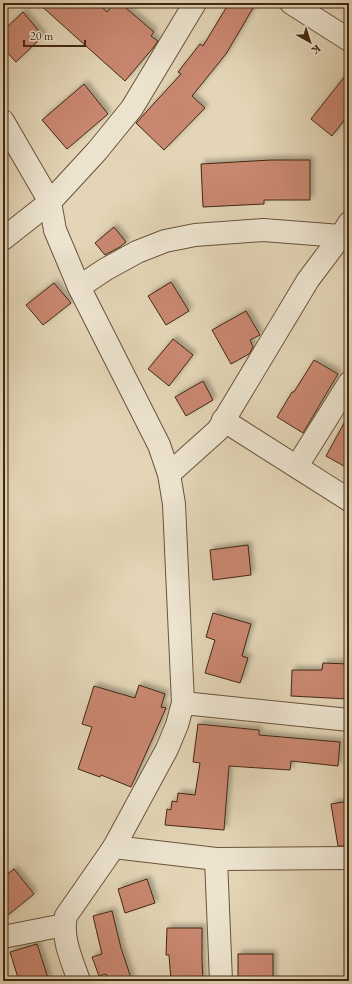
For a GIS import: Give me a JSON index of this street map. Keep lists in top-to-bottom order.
{
  "scale_bar": "20 m",
  "north": "bottom right"
}
